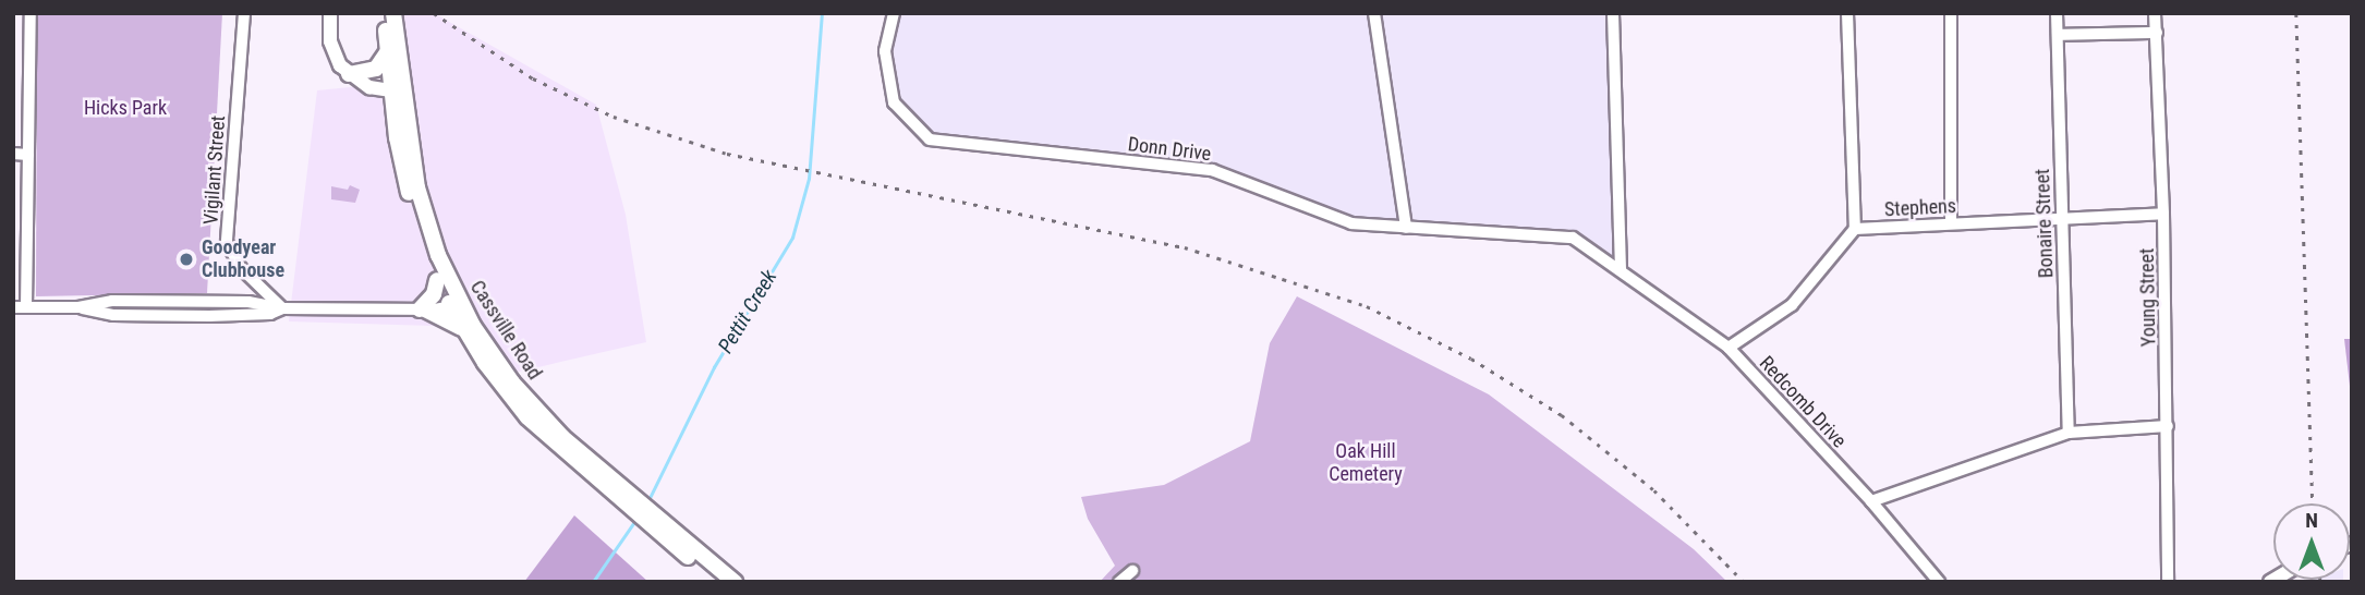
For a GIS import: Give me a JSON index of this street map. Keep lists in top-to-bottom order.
{
  "streets": {
    "main road": ["Cassville Road"],
    "street": [
      "Donn Drive",
      "Vigilant Street",
      "Stephens",
      "Bonaire Street",
      "Young Street",
      "Redcomb Drive"
    ]
  },
  "crossings": [
    ["Donn Drive", "Redcomb Drive"],
    ["Stephens", "Bonaire Street"],
    ["Stephens", "Young Street"]
  ],
  "water": ["Pettit Creek"],
  "parks": ["Hicks Park", "Oak Hill Cemetery"],
  "places": ["Goodyear Clubhouse"],
  "north": "top"
}
